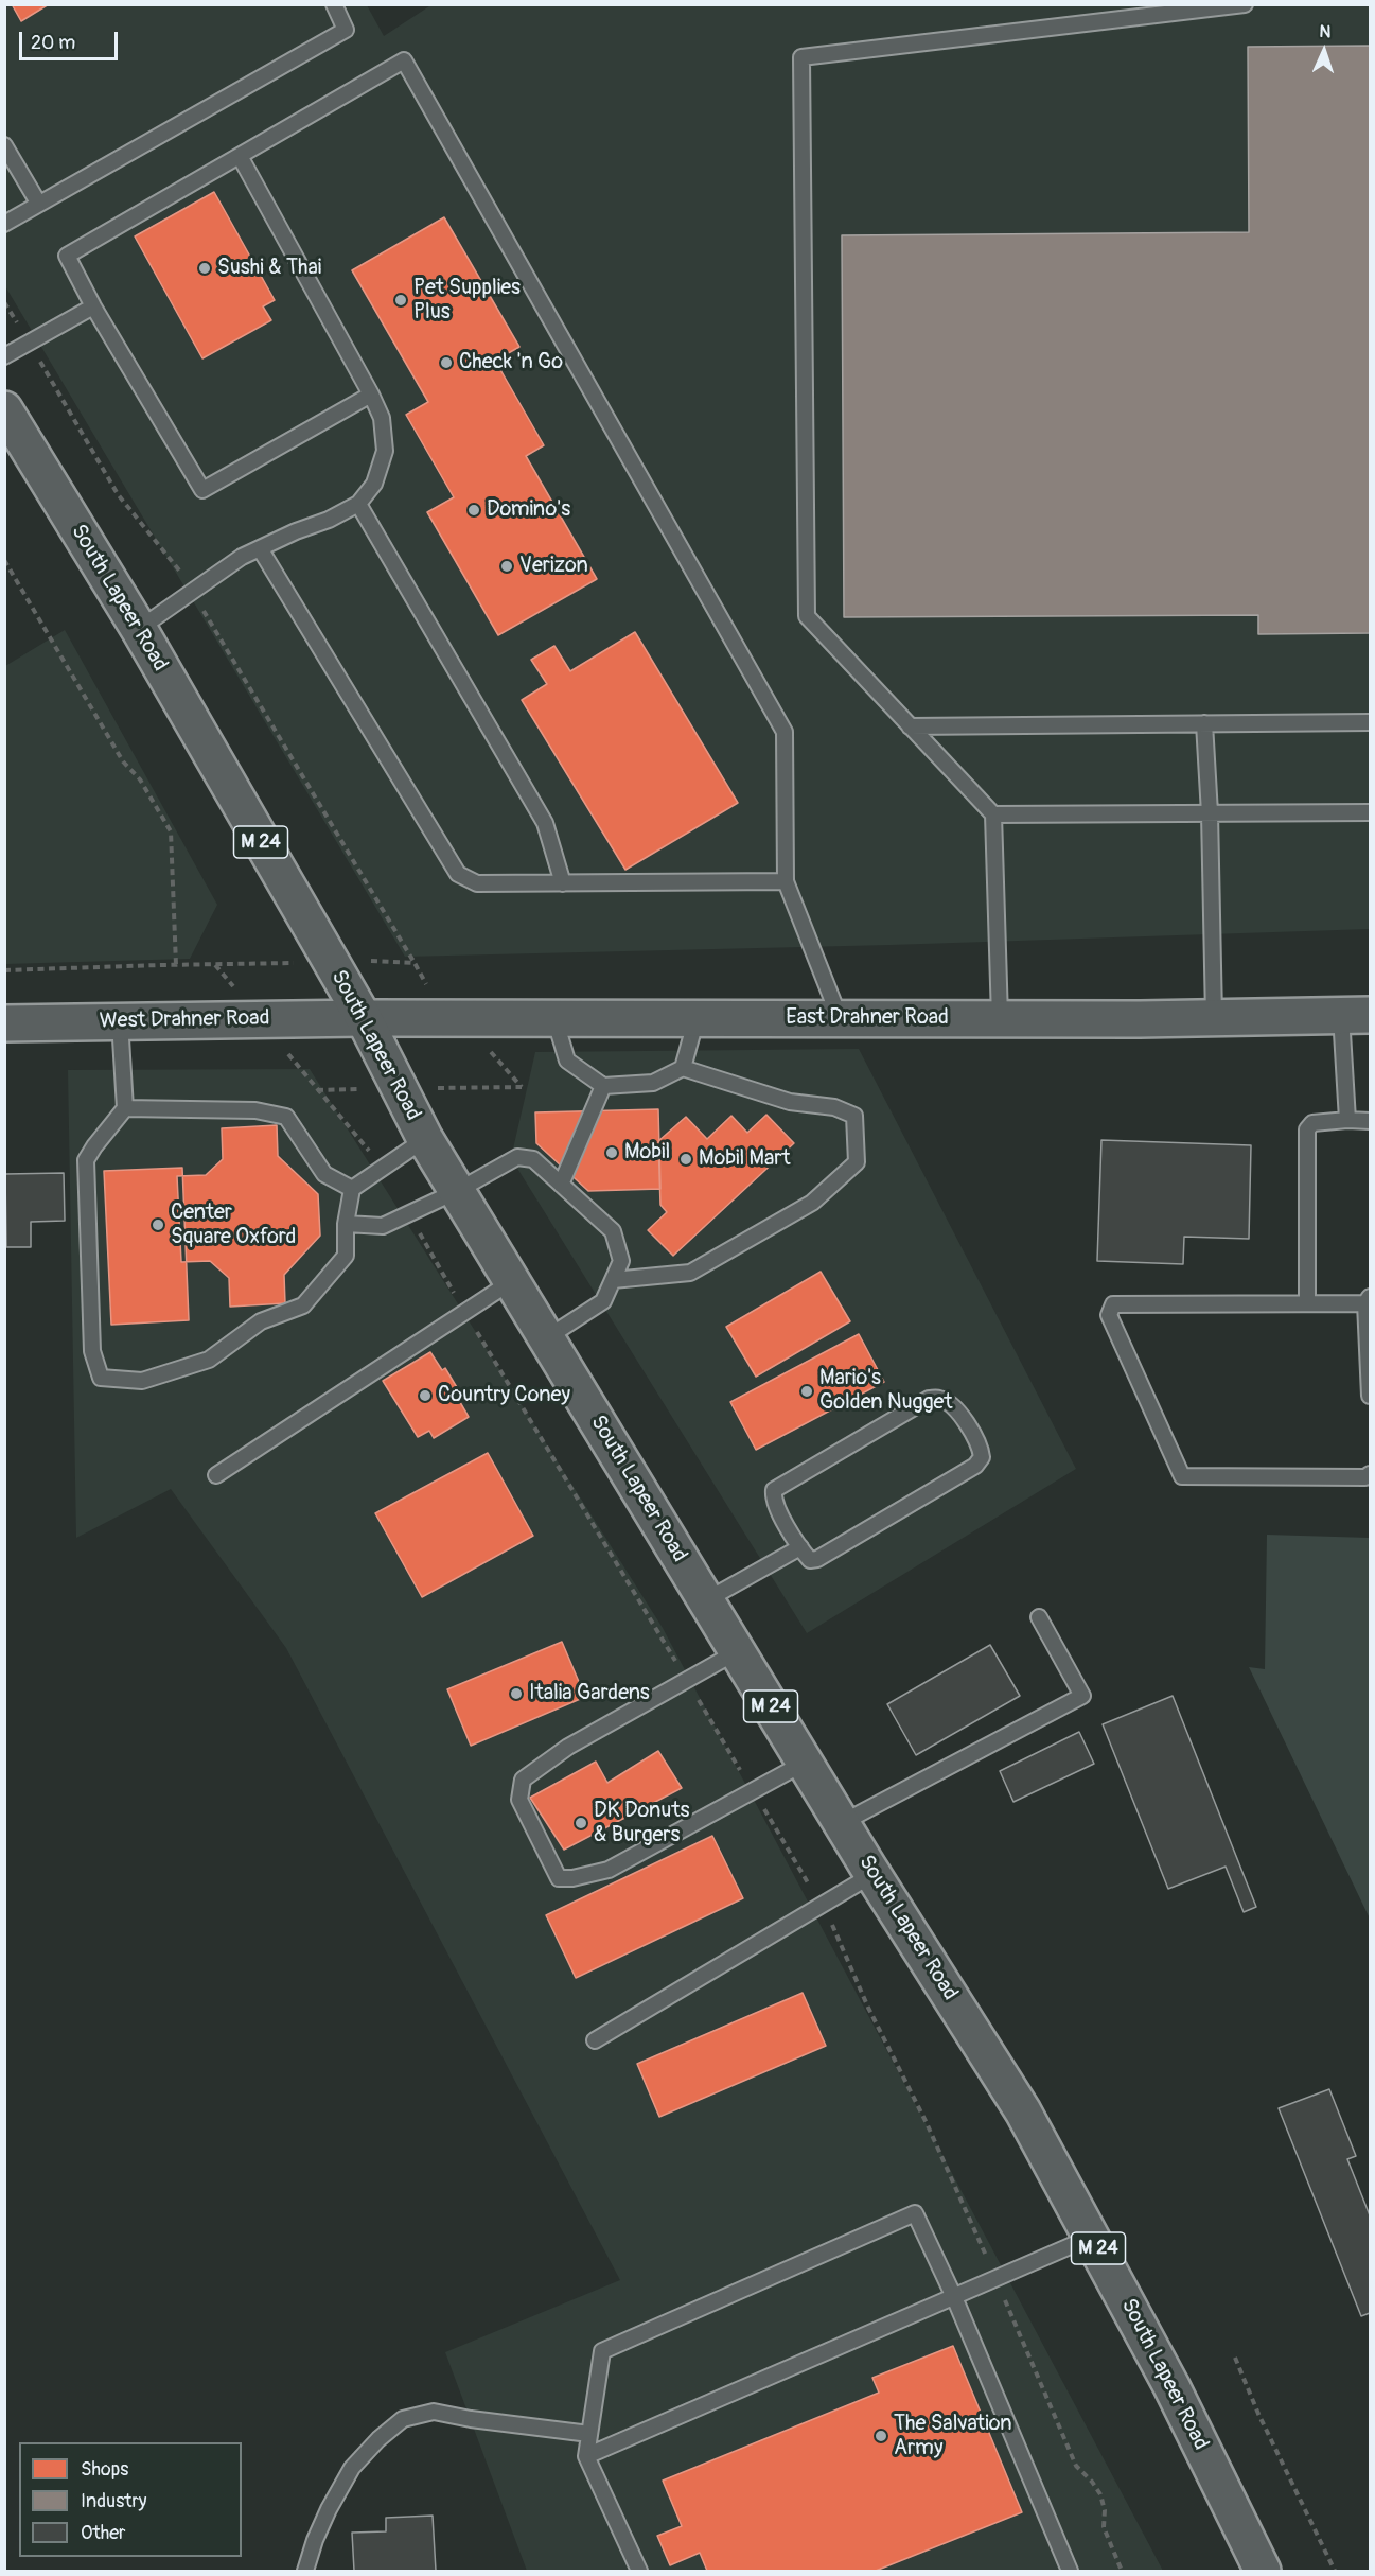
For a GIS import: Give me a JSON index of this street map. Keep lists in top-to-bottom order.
{
  "streets": {
    "main road": [
      "South Lapeer Road",
      "M 24",
      "East Drahner Road",
      "West Drahner Road"
    ]
  },
  "crossings": [
    ["South Lapeer Road", "East Drahner Road"],
    ["South Lapeer Road", "West Drahner Road"],
    ["East Drahner Road", "West Drahner Road"]
  ],
  "places": [
    "Sushi & Thai",
    "Pet Supplies Plus",
    "Check 'n Go",
    "Domino's",
    "Verizon",
    "Mobil",
    "Mobil Mart",
    "Center Square Oxford",
    "Mario's Golden Nugget",
    "Country Coney",
    "Italia Gardens",
    "DK Donuts & Burgers",
    "The Salvation Army"
  ],
  "legend": ["Shops", "Industry", "Other"],
  "scale_bar": "20 m",
  "north": "top"
}
